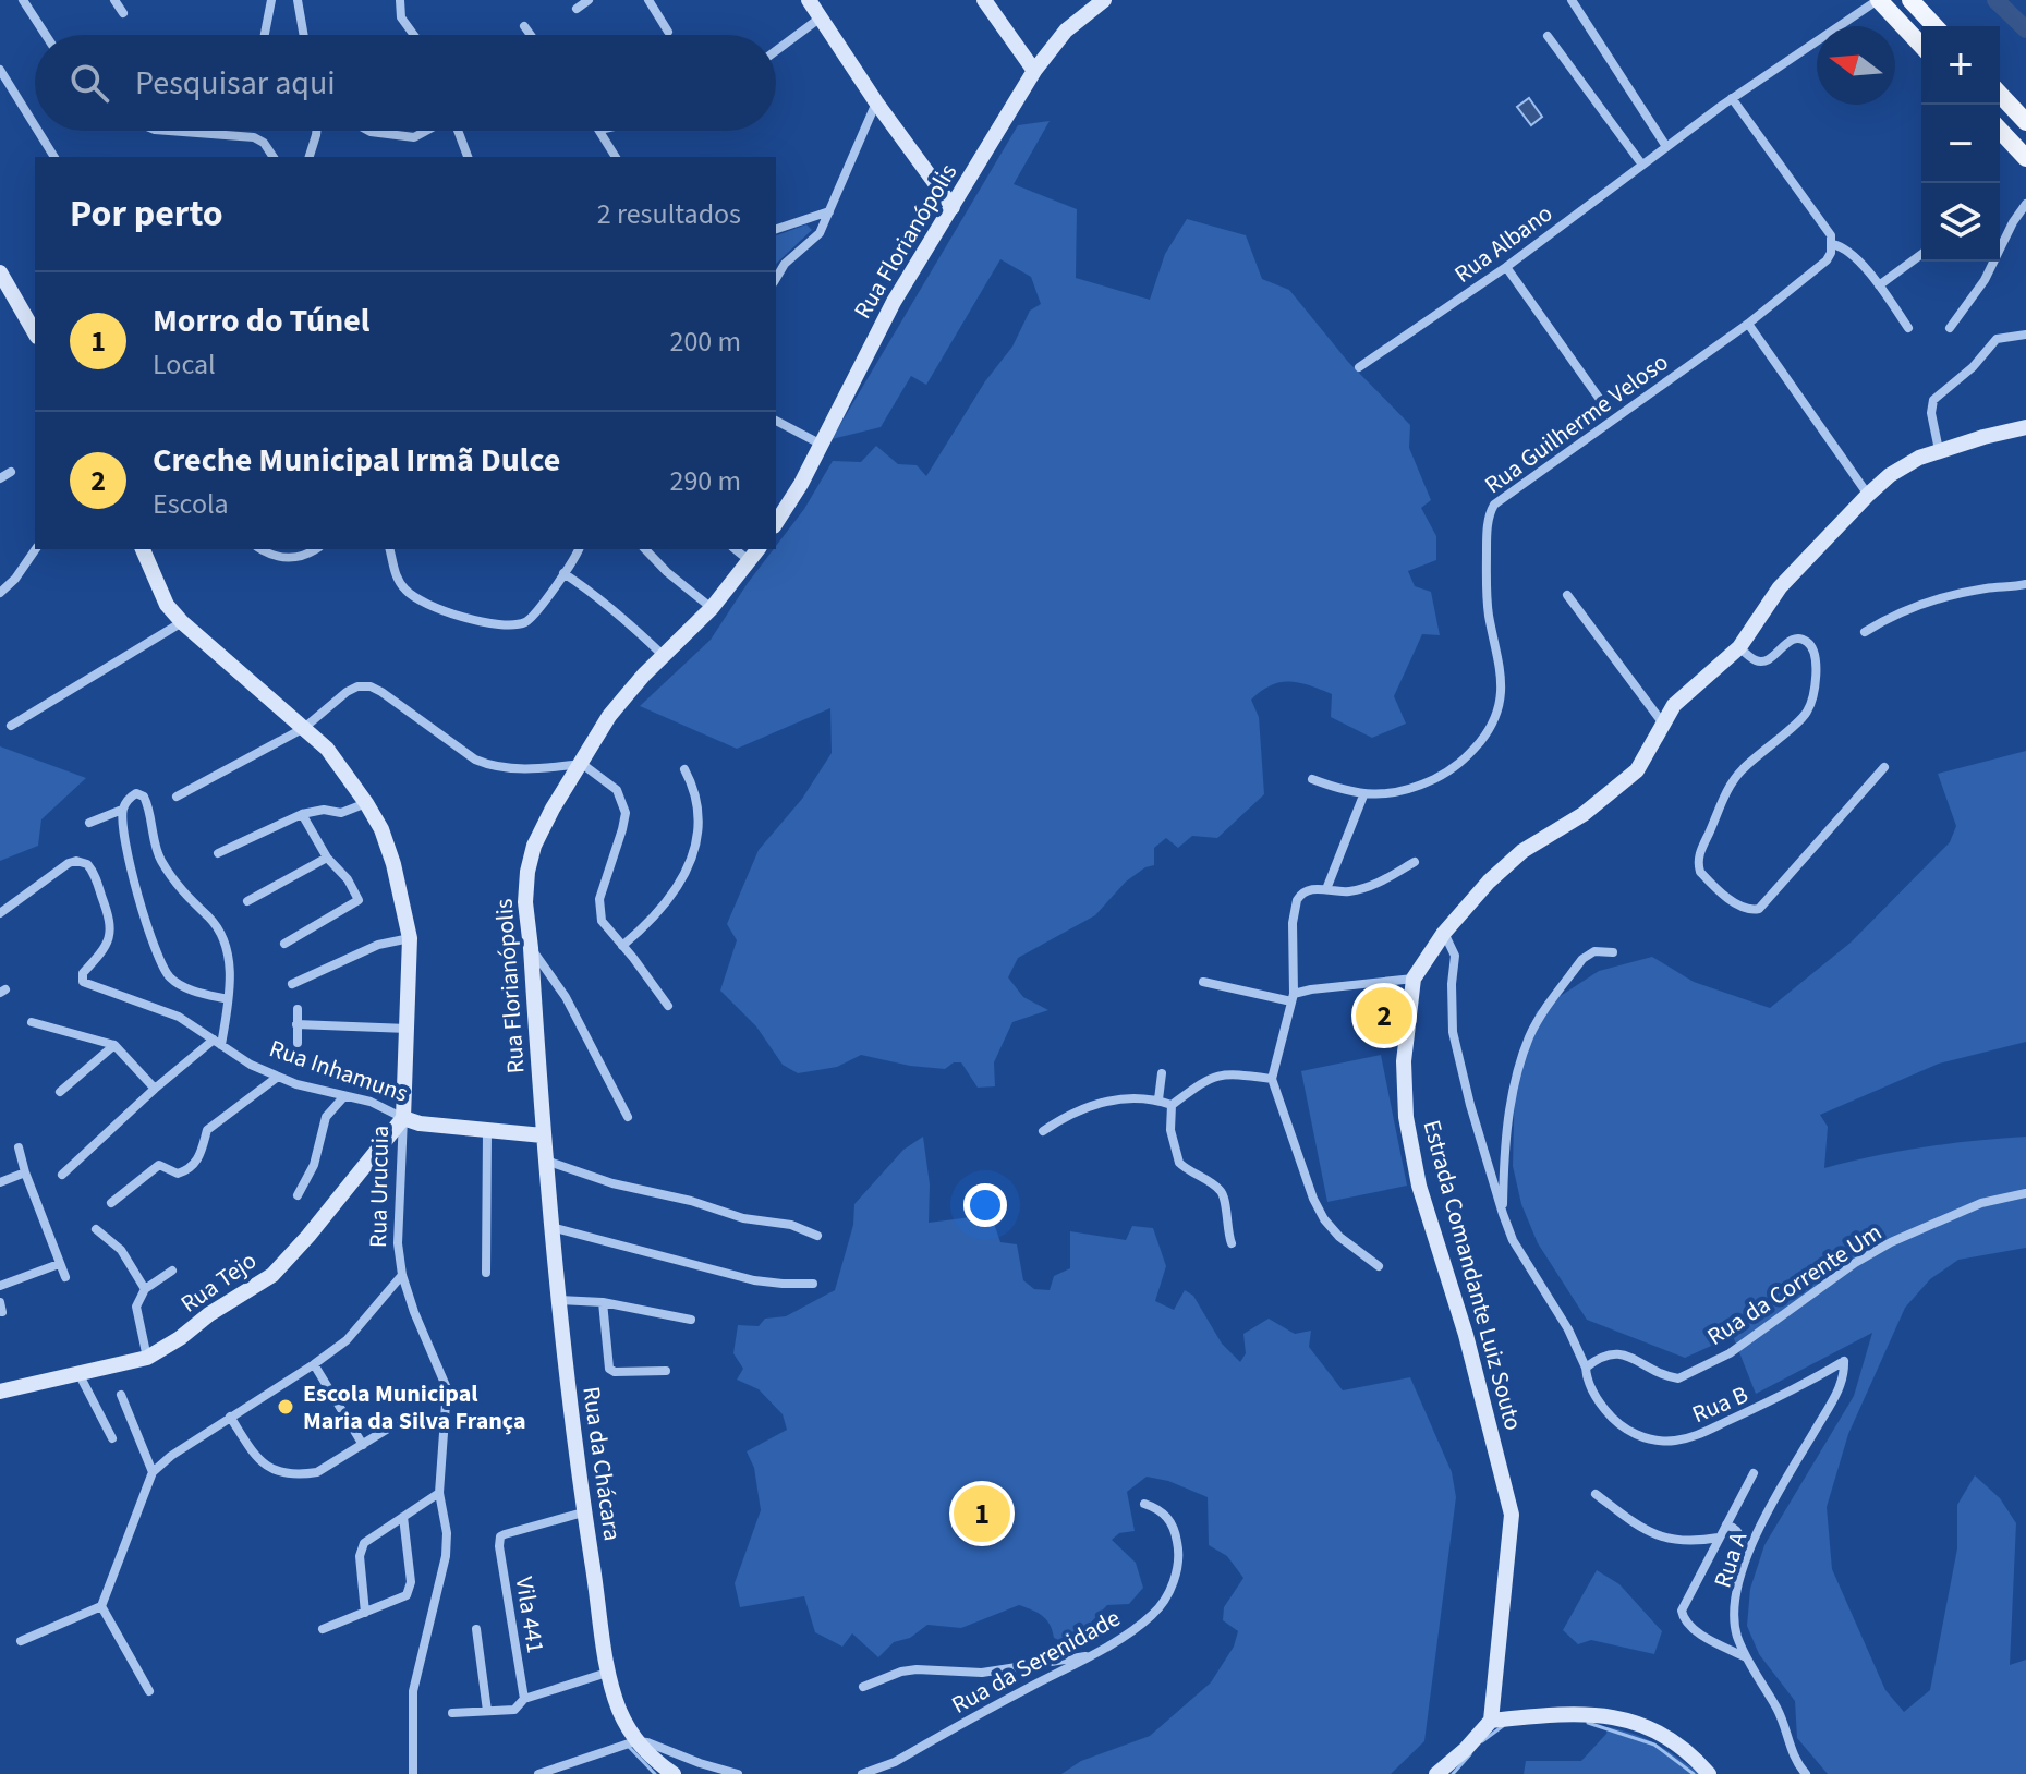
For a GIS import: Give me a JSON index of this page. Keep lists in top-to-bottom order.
{
  "streets": {
    "street": [
      "Rua Florianópolis",
      "Rua Albano",
      "Rua Guilherme Veloso",
      "Rua Inhamuns",
      "Rua Urucuia",
      "Estrada Comandante Luiz Souto",
      "Rua Tejo",
      "Rua da Corrente Um",
      "Rua B",
      "Rua da Chácara",
      "Rua A",
      "Vila 441",
      "Rua da Serenidade"
    ]
  },
  "crossings": [
    ["Rua Florianópolis", "Rua Inhamuns"],
    ["Rua Florianópolis", "Rua da Chácara"],
    ["Rua Inhamuns", "Rua Urucuia"],
    ["Rua Inhamuns", "Rua Tejo"],
    ["Rua Inhamuns", "Rua da Chácara"],
    ["Rua Urucuia", "Rua Tejo"],
    ["Rua da Corrente Um", "Rua B"],
    ["Rua B", "Rua A"],
    ["Rua da Chácara", "Vila 441"]
  ],
  "places": ["Escola Municipal Maria da Silva França"],
  "north": "left",
  "page": {
    "map_buttons": ["+", "−"],
    "search": "Pesquisar aqui",
    "heading": ["Por perto", "2 resultados"],
    "list": [
      {
        "mark": "1",
        "name": "Morro do Túnel",
        "note": "Local",
        "value": "200 m"
      },
      {
        "mark": "2",
        "name": "Creche Municipal Irmã Dulce",
        "note": "Escola",
        "value": "290 m"
      }
    ],
    "pins": ["2", "1"]
  }
}
